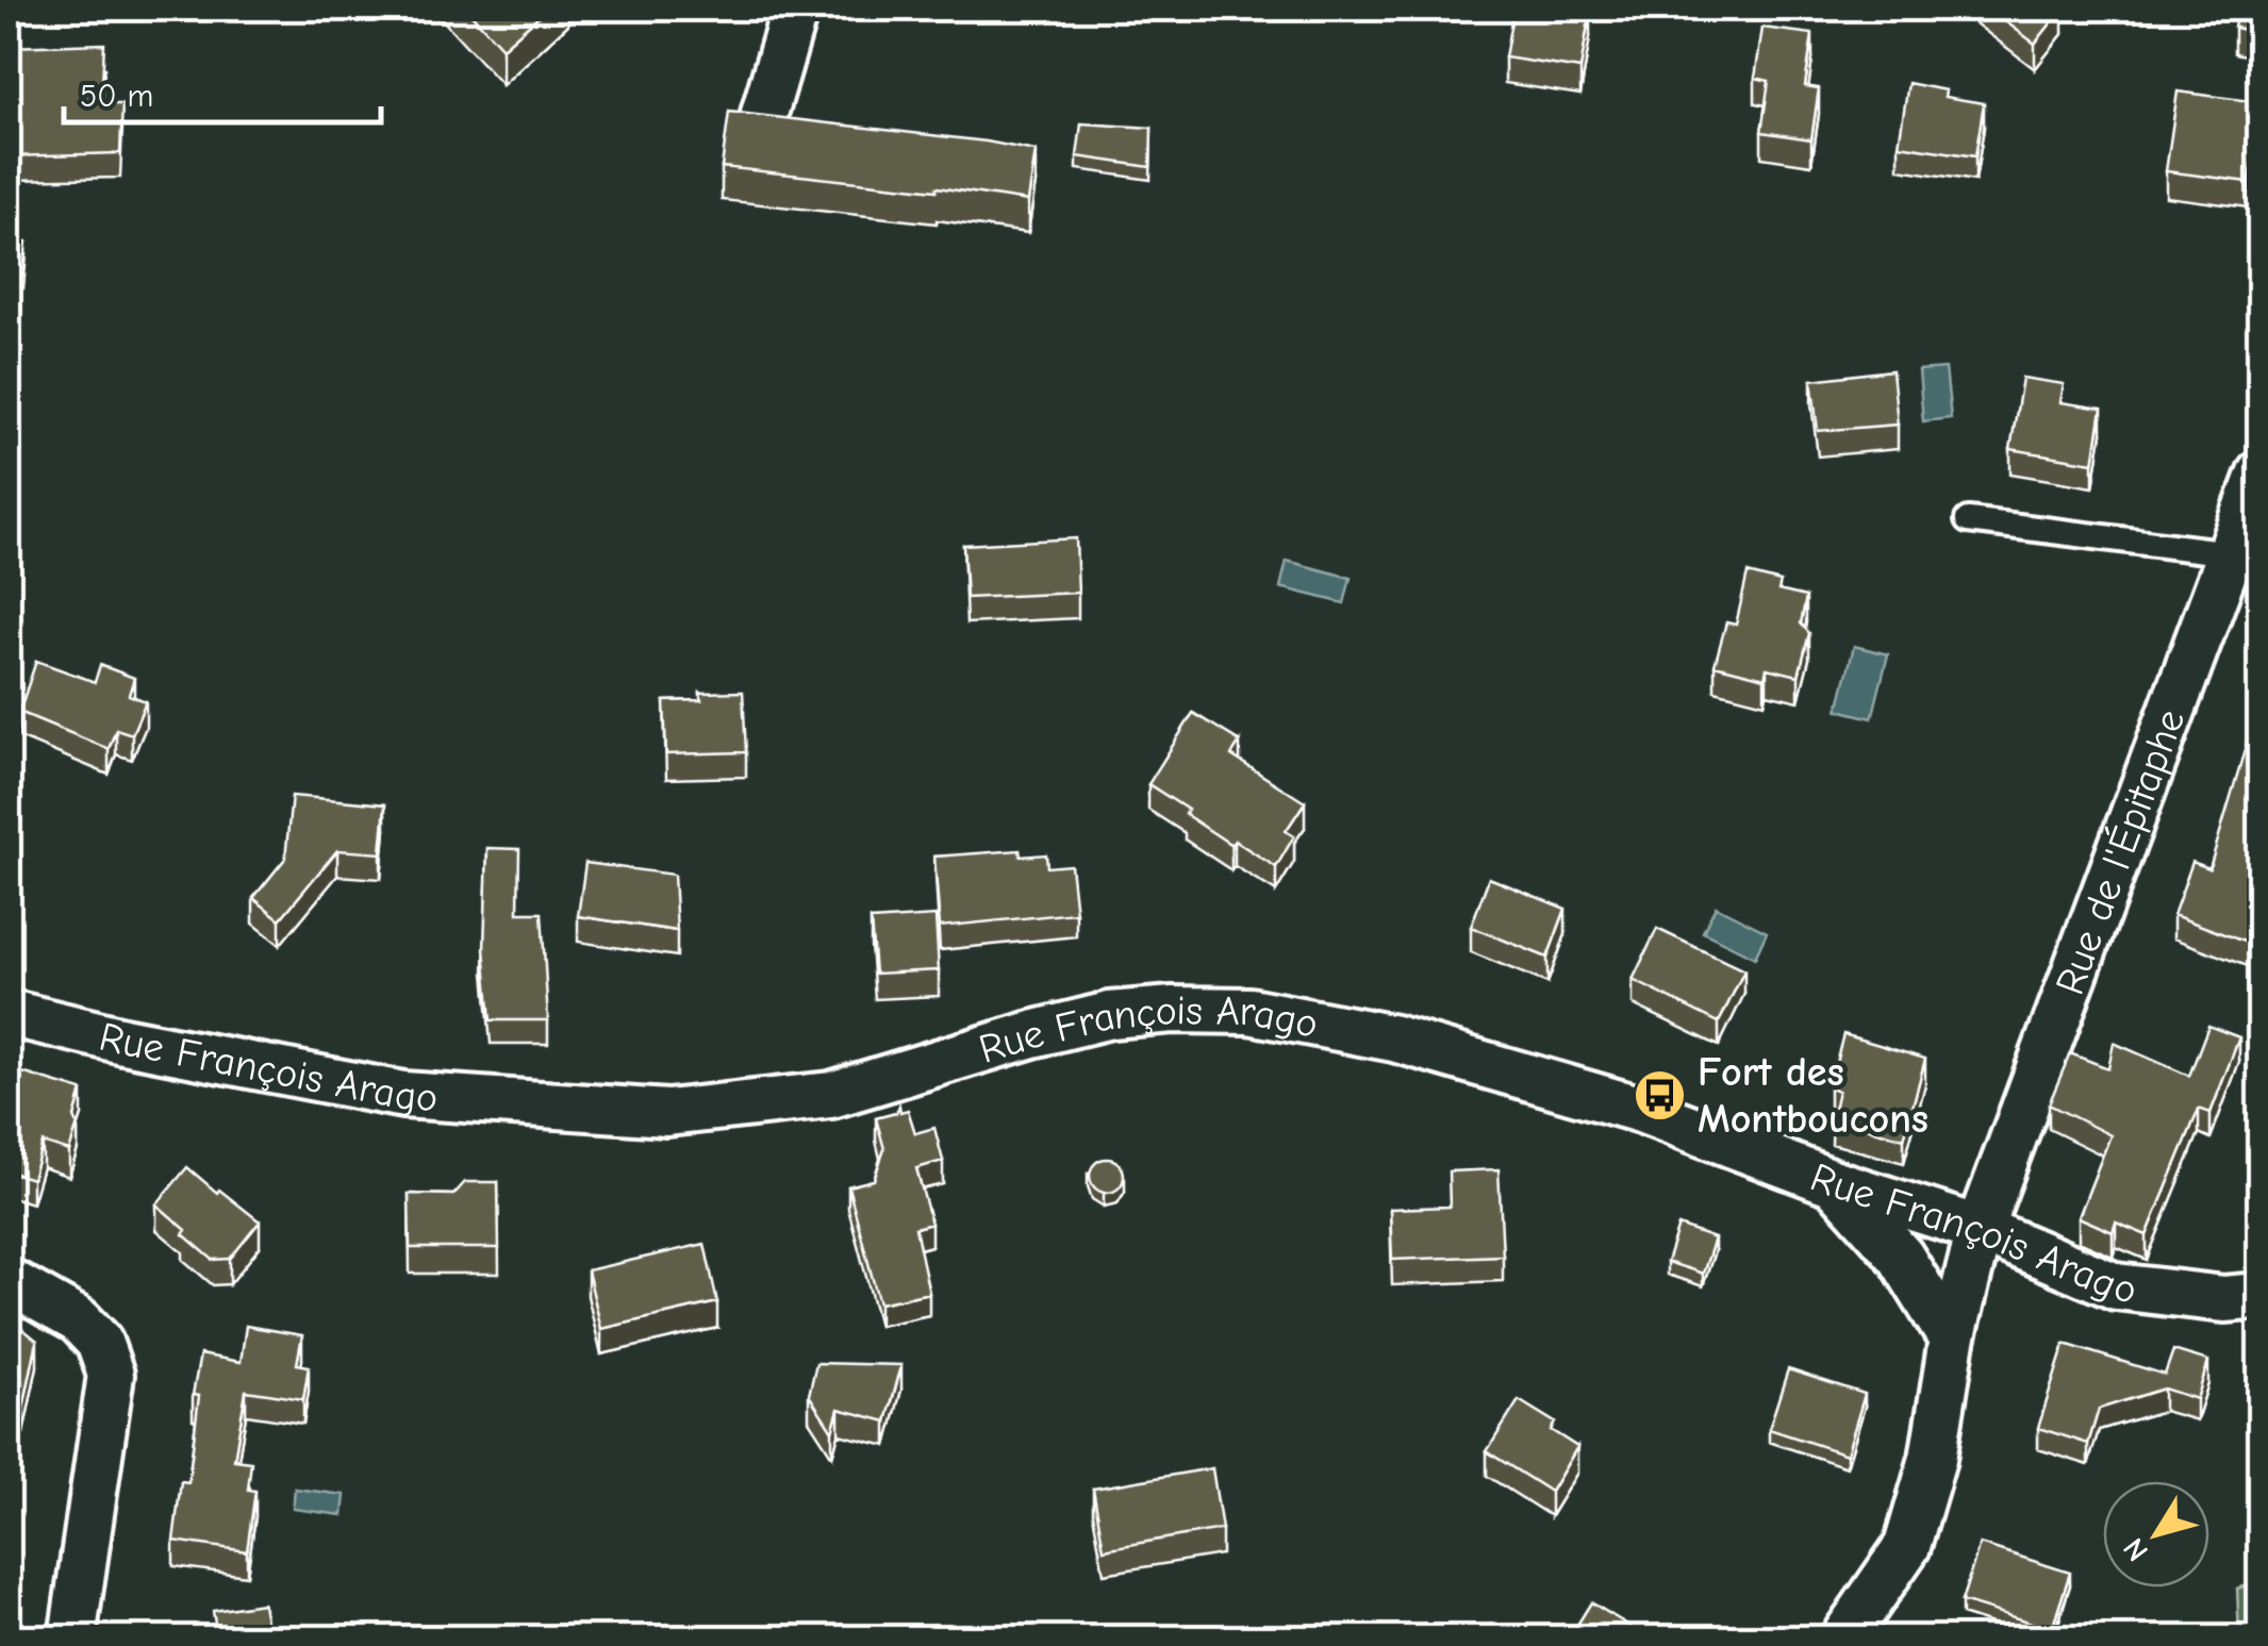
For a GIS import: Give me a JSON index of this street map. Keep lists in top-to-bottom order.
{
  "streets": {
    "street": ["Rue de l'Épitaphe", "Rue François Arago"]
  },
  "crossings": [
    ["Rue de l'Épitaphe", "Rue François Arago"]
  ],
  "places": {
    "bus stop": ["Fort des Montboucons"]
  },
  "scale_bar": "50 m",
  "north": "bottom left"
}
